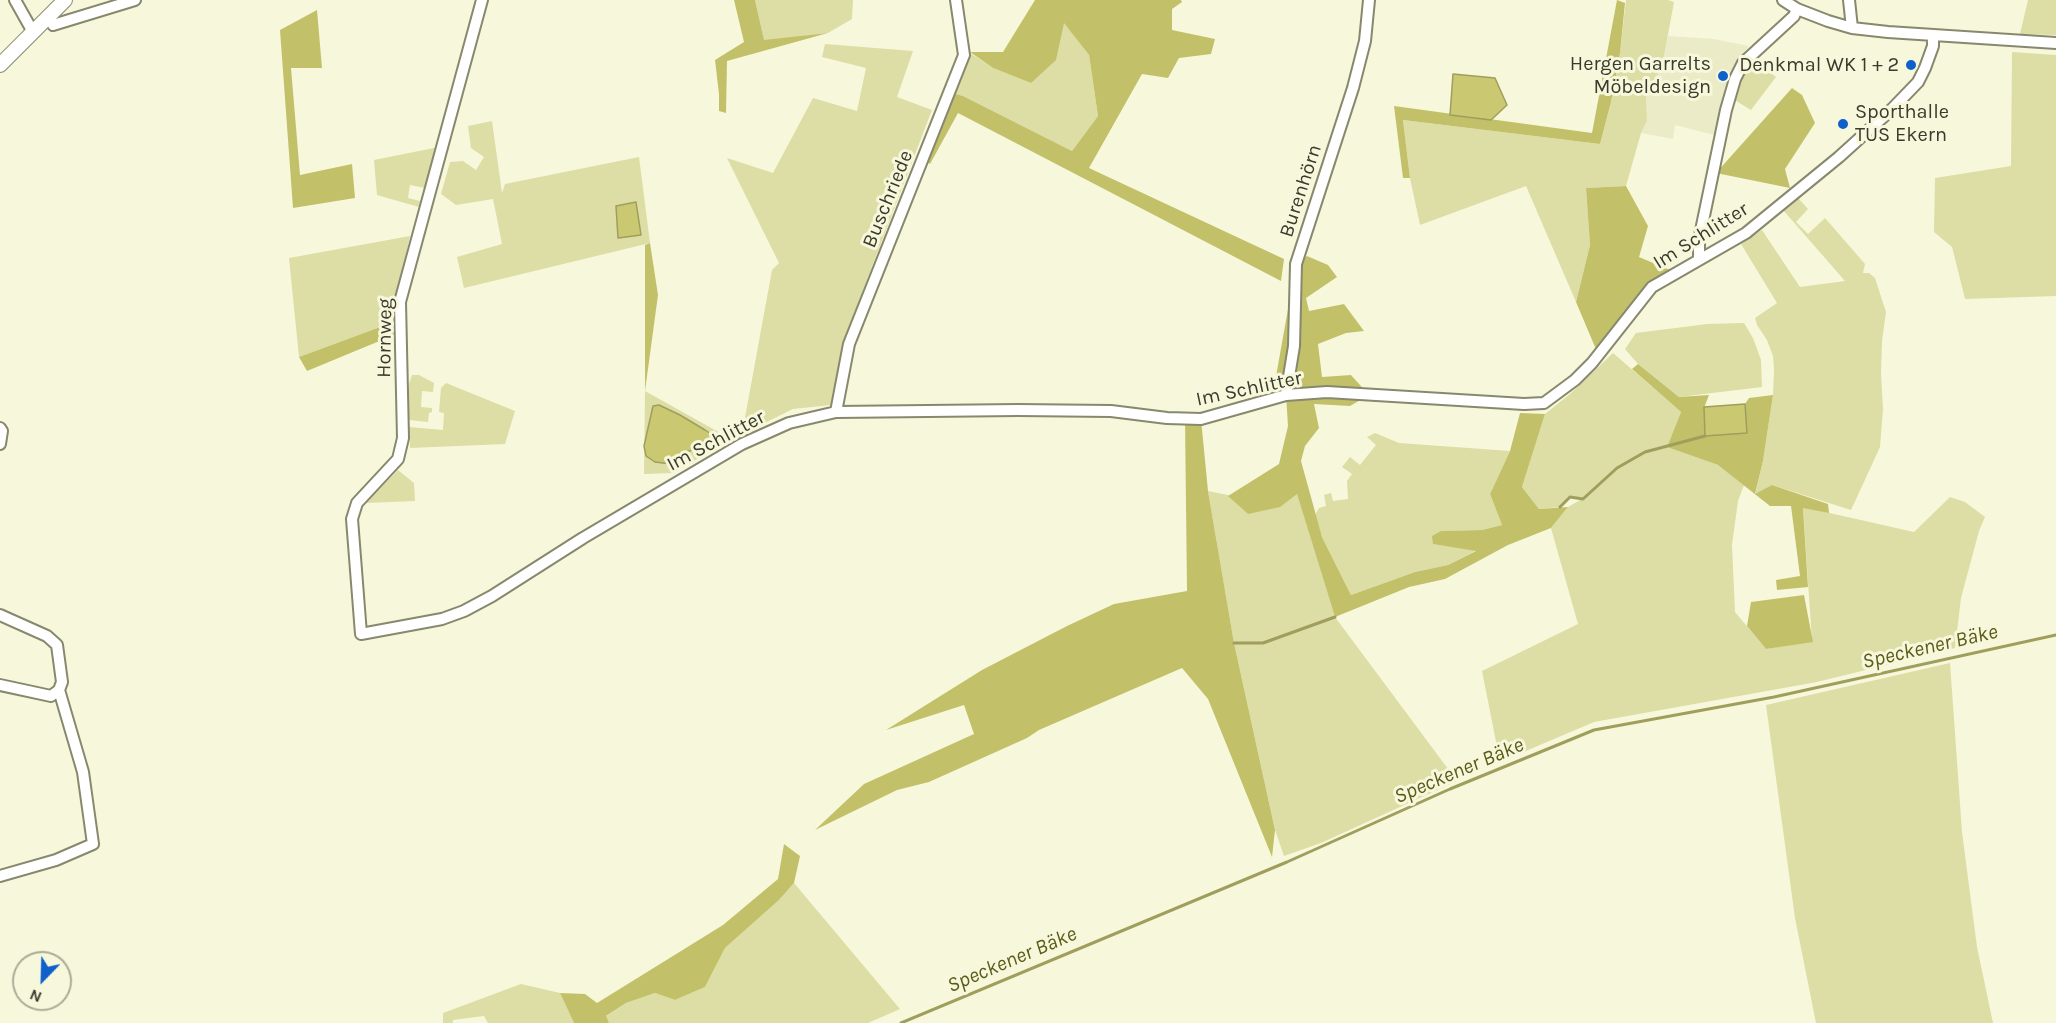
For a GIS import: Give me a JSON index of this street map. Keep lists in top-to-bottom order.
{
  "streets": {
    "street": [
      "Burenhörn",
      "Buschriede",
      "Im Schlitter",
      "Hornweg"
    ]
  },
  "crossings": [
    ["Burenhörn", "Im Schlitter"],
    ["Buschriede", "Im Schlitter"],
    ["Im Schlitter", "Hornweg"]
  ],
  "water": ["Speckener Bäke"],
  "places": ["Denkmal WK 1 + 2", "Hergen Garrelts Möbeldesign", "Sporthalle TUS Ekern"],
  "north": "bottom left"
}
